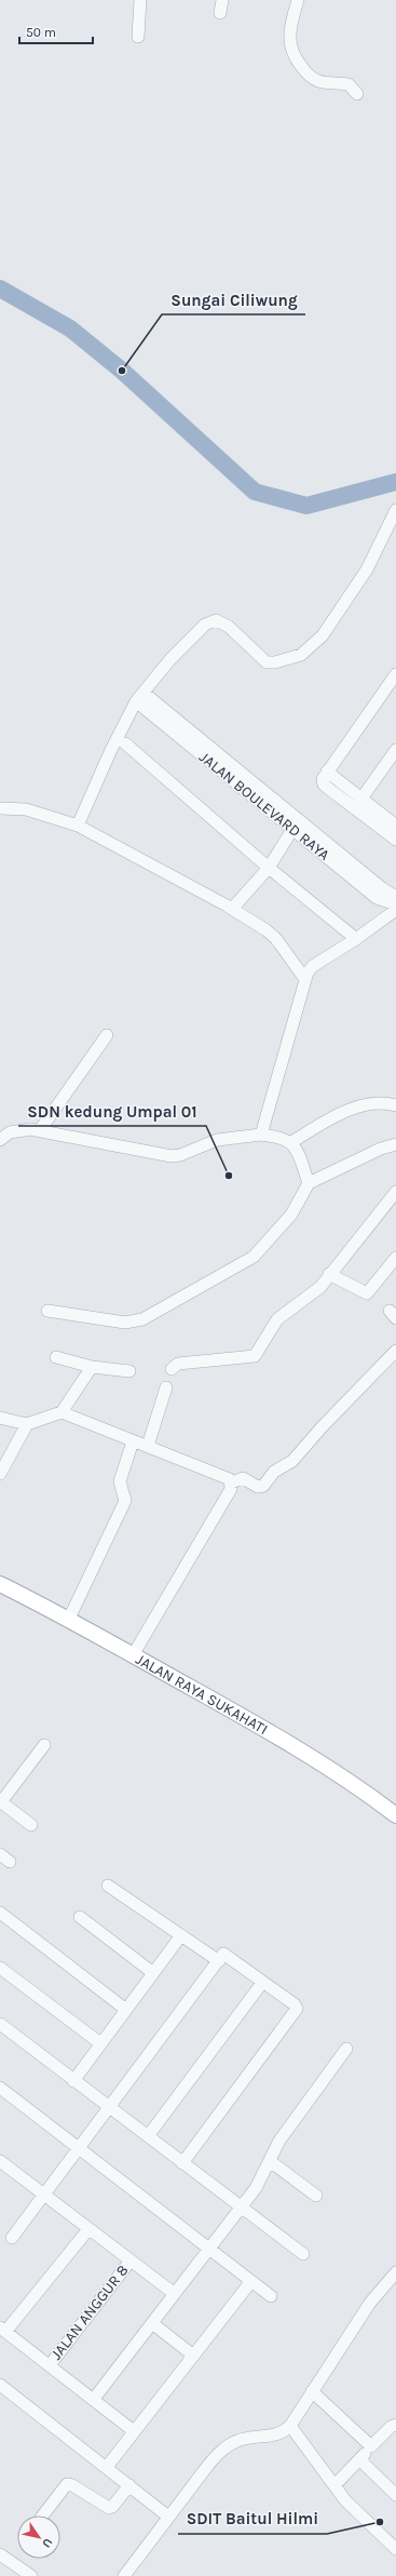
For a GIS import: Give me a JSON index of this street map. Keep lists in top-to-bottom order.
{
  "streets": {
    "main road": ["JALAN RAYA SUKAHATI"],
    "street": ["JALAN BOULEVARD RAYA", "JALAN ANGGUR 8"]
  },
  "places": ["Sungai Ciliwung", "SDN kedung Umpal 01", "SDIT Baitul Hilmi"],
  "scale_bar": "50 m",
  "north": "bottom right"
}
